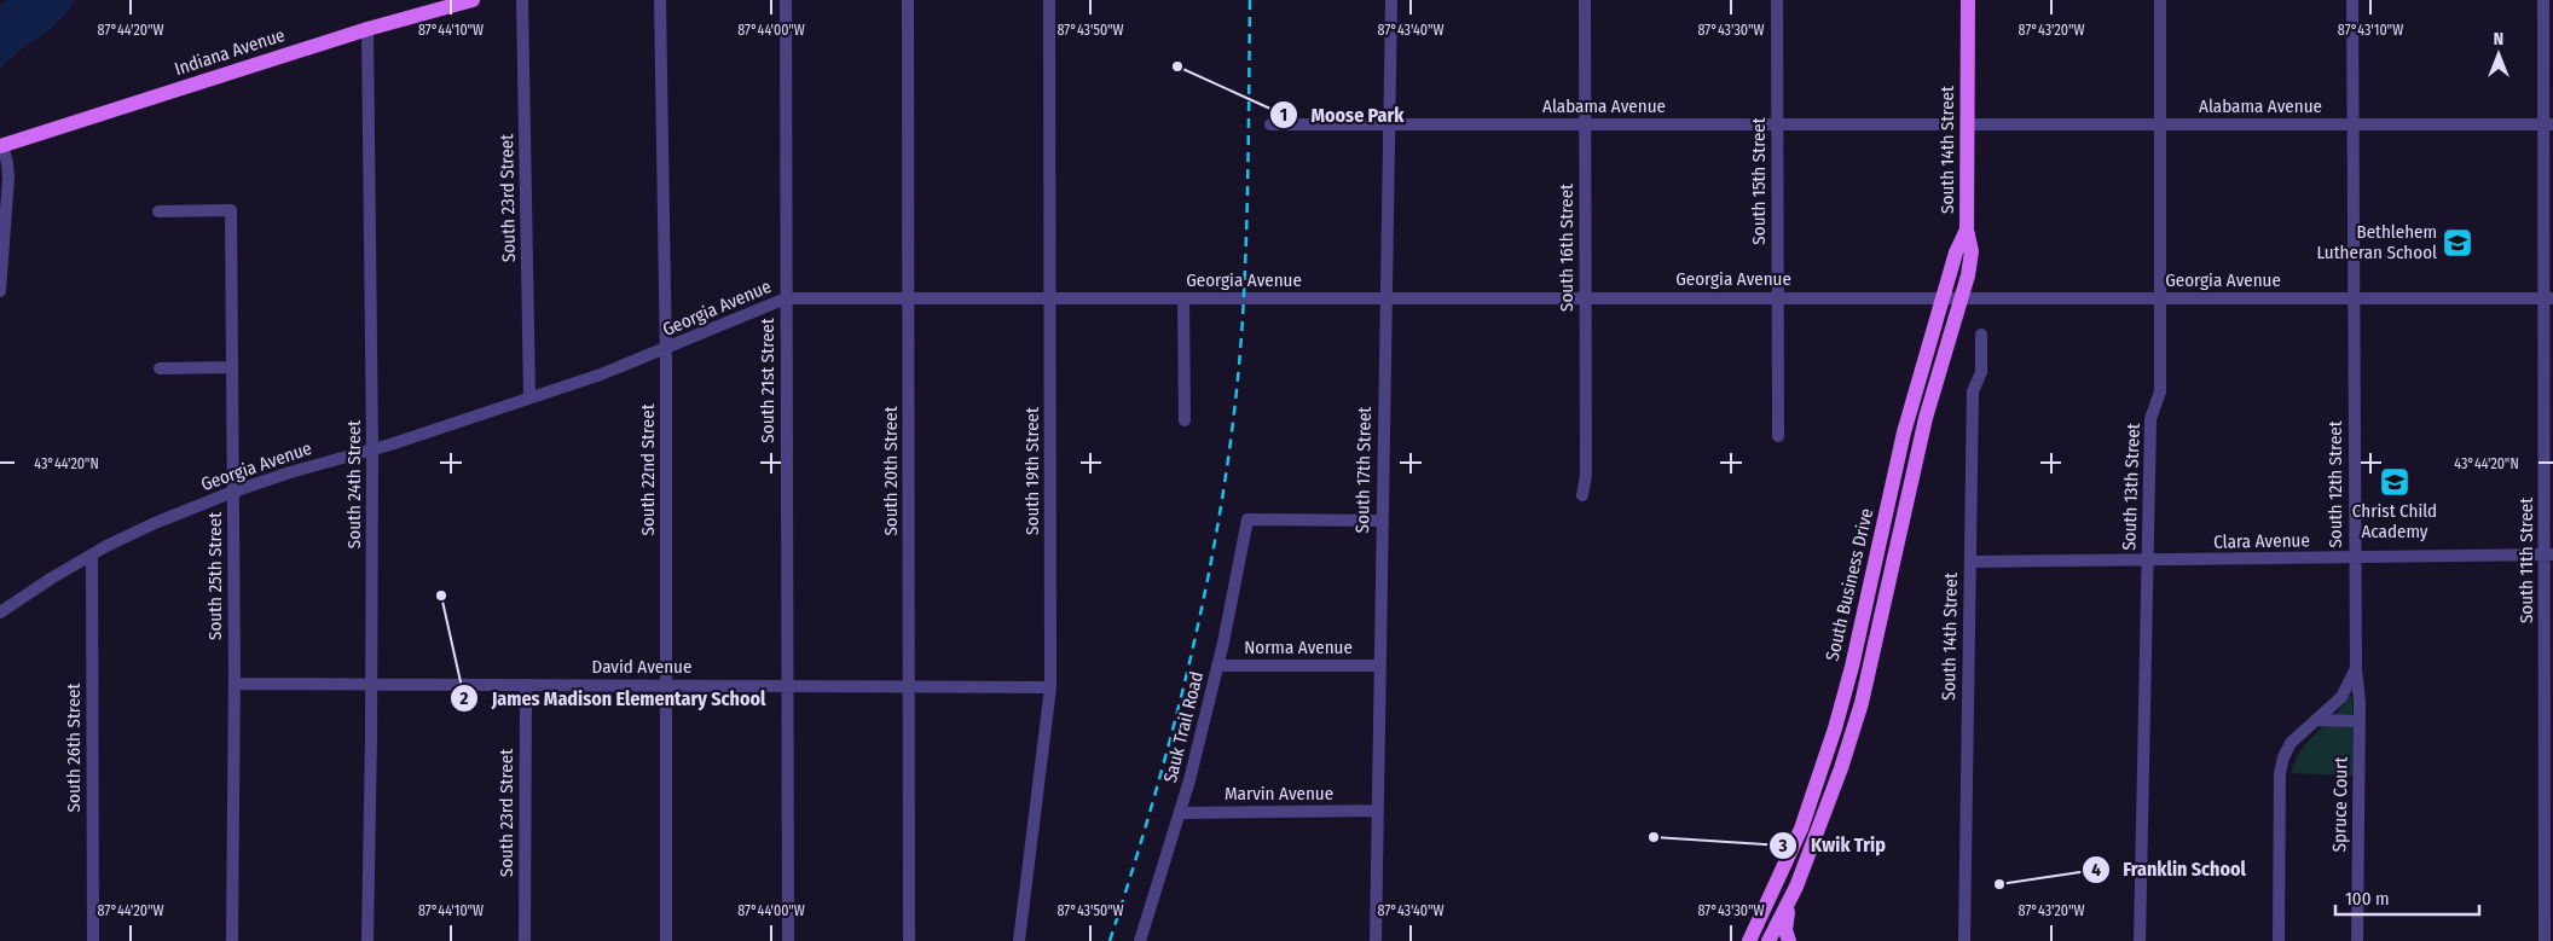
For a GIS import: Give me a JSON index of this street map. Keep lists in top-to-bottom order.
{
  "streets": {
    "main road": ["Indiana Avenue", "South 14th Street", "South Business Drive"],
    "street": [
      "Alabama Avenue",
      "South 15th Street",
      "South 23rd Street",
      "South 16th Street",
      "Georgia Avenue",
      "South 21st Street",
      "South 22nd Street",
      "South 17th Street",
      "South 20th Street",
      "South 19th Street",
      "South 24th Street",
      "South 12th Street",
      "South 13th Street",
      "Clara Avenue",
      "South 11th Street",
      "South 25th Street",
      "Norma Avenue",
      "David Avenue",
      "Sauk Trail Road",
      "South 26th Street",
      "Marvin Avenue",
      "Spruce Court"
    ]
  },
  "crossings": [
    ["Indiana Avenue", "South 24th Street"],
    ["Alabama Avenue", "South 14th Street"],
    ["Alabama Avenue", "South 15th Street"],
    ["Alabama Avenue", "South 16th Street"],
    ["Alabama Avenue", "South 17th Street"],
    ["Alabama Avenue", "South 12th Street"],
    ["Alabama Avenue", "South 13th Street"],
    ["Alabama Avenue", "South 11th Street"],
    ["South 14th Street", "Georgia Avenue"],
    ["South 14th Street", "Clara Avenue"],
    ["South 14th Street", "South Business Drive"],
    ["South 15th Street", "Georgia Avenue"],
    ["South 23rd Street", "Georgia Avenue"],
    ["South 23rd Street", "David Avenue"],
    ["South 16th Street", "Georgia Avenue"],
    ["Georgia Avenue", "South 21st Street"],
    ["Georgia Avenue", "South 22nd Street"],
    ["Georgia Avenue", "South 17th Street"],
    ["Georgia Avenue", "South 20th Street"],
    ["Georgia Avenue", "South 19th Street"],
    ["Georgia Avenue", "South 24th Street"],
    ["Georgia Avenue", "South 12th Street"],
    ["Georgia Avenue", "South 13th Street"],
    ["Georgia Avenue", "South 11th Street"],
    ["Georgia Avenue", "South 25th Street"],
    ["Georgia Avenue", "South Business Drive"],
    ["Georgia Avenue", "South 26th Street"],
    ["South 21st Street", "David Avenue"],
    ["South 22nd Street", "David Avenue"],
    ["South 17th Street", "Norma Avenue"],
    ["South 17th Street", "Sauk Trail Road"],
    ["South 17th Street", "Marvin Avenue"],
    ["South 20th Street", "David Avenue"],
    ["South 19th Street", "David Avenue"],
    ["South 24th Street", "David Avenue"],
    ["South 12th Street", "Clara Avenue"],
    ["South 12th Street", "Spruce Court"],
    ["South 13th Street", "Clara Avenue"],
    ["Clara Avenue", "South 11th Street"],
    ["South 25th Street", "David Avenue"],
    ["Norma Avenue", "Sauk Trail Road"],
    ["Sauk Trail Road", "Marvin Avenue"]
  ],
  "places": {
    "other": [
      "Moose Park",
      "James Madison Elementary School",
      "Kwik Trip",
      "Franklin School"
    ],
    "school or university": ["Bethlehem Lutheran School", "Christ Child Academy"]
  },
  "scale_bar": "100 m",
  "north": "top",
  "coordinates": [
    "87°44'20\"W",
    "87°44'10\"W",
    "87°44'00\"W",
    "87°43'50\"W",
    "87°43'40\"W",
    "87°43'30\"W",
    "87°43'20\"W",
    "87°43'10\"W",
    "43°44'20\"N"
  ]
}
